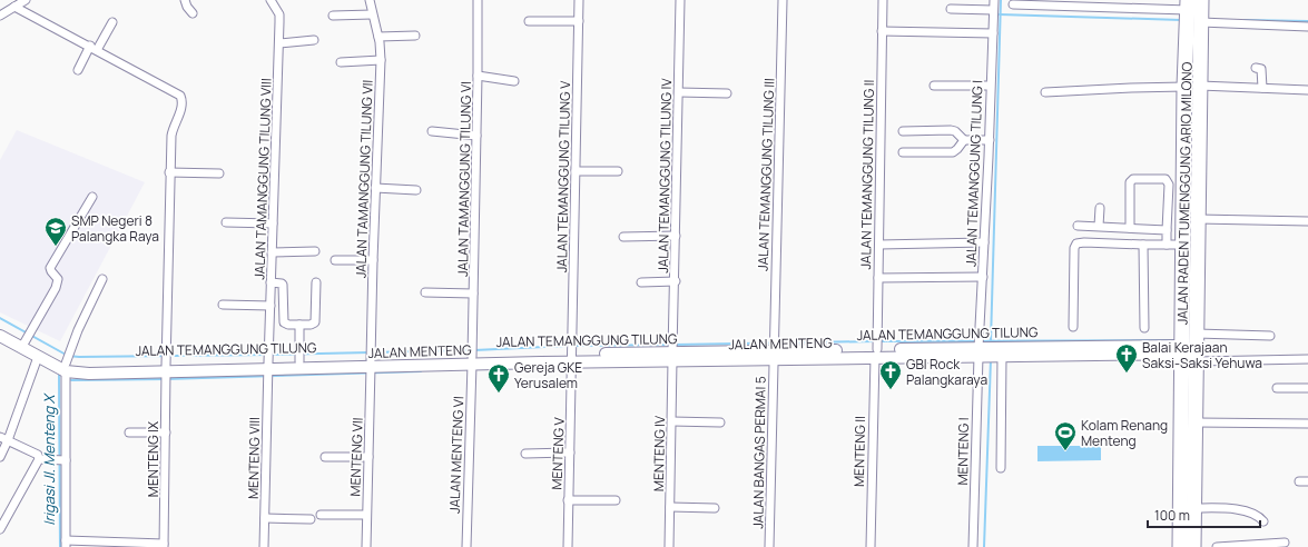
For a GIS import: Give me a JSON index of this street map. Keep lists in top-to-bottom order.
{
  "streets": {
    "highway": ["JALAN RADEN TUMENGGUNG ARIO MILONO"],
    "street": [
      "JALAN TEMANGGUNG TILUNG I",
      "JALAN TEMANGGUNG TILUNG III",
      "JALAN TEMANGGUNG TILUNG II",
      "JALAN TEMANGGUNG TILUNG IV",
      "JALAN TEMANGGUNG TILUNG V",
      "JALAN TAMANGGUNG TILUNG VIII",
      "JALAN TAMANGGUNG TILUNG VII",
      "JALAN TAMANGGUNG TILUNG VI",
      "JALAN TEMANGGUNG TILUNG",
      "JALAN MENTENG",
      "MENTENG II",
      "MENTENG I",
      "JALAN BANGAS PERMAI 5",
      "MENTENG V",
      "MENTENG IV",
      "JALAN MENTENG VI",
      "MENTENG VII",
      "MENTENG VIII",
      "MENTENG IX"
    ]
  },
  "crossings": [
    ["JALAN TEMANGGUNG TILUNG I", "JALAN TEMANGGUNG TILUNG"],
    ["JALAN TEMANGGUNG TILUNG I", "MENTENG I"],
    ["JALAN TEMANGGUNG TILUNG III", "JALAN TEMANGGUNG TILUNG"],
    ["JALAN TEMANGGUNG TILUNG III", "JALAN BANGAS PERMAI 5"],
    ["JALAN TEMANGGUNG TILUNG II", "JALAN TEMANGGUNG TILUNG"],
    ["JALAN TEMANGGUNG TILUNG II", "MENTENG II"],
    ["JALAN TEMANGGUNG TILUNG IV", "JALAN TEMANGGUNG TILUNG"],
    ["JALAN TEMANGGUNG TILUNG IV", "MENTENG IV"],
    ["JALAN TEMANGGUNG TILUNG V", "JALAN TEMANGGUNG TILUNG"],
    ["JALAN TEMANGGUNG TILUNG V", "MENTENG V"],
    ["JALAN TAMANGGUNG TILUNG VIII", "JALAN TEMANGGUNG TILUNG"],
    ["JALAN TAMANGGUNG TILUNG VIII", "JALAN MENTENG"],
    ["JALAN TAMANGGUNG TILUNG VIII", "MENTENG VIII"],
    ["JALAN TAMANGGUNG TILUNG VII", "JALAN TEMANGGUNG TILUNG"],
    ["JALAN TAMANGGUNG TILUNG VII", "JALAN MENTENG"],
    ["JALAN TAMANGGUNG TILUNG VII", "MENTENG VII"],
    ["JALAN TAMANGGUNG TILUNG VI", "JALAN TEMANGGUNG TILUNG"],
    ["JALAN TAMANGGUNG TILUNG VI", "JALAN MENTENG VI"],
    ["JALAN RADEN TUMENGGUNG ARIO MILONO", "JALAN TEMANGGUNG TILUNG"],
    ["JALAN TEMANGGUNG TILUNG", "JALAN MENTENG"],
    ["JALAN TEMANGGUNG TILUNG", "MENTENG II"],
    ["JALAN TEMANGGUNG TILUNG", "MENTENG I"],
    ["JALAN TEMANGGUNG TILUNG", "JALAN BANGAS PERMAI 5"],
    ["JALAN TEMANGGUNG TILUNG", "MENTENG V"],
    ["JALAN TEMANGGUNG TILUNG", "MENTENG IV"],
    ["JALAN TEMANGGUNG TILUNG", "JALAN MENTENG VI"],
    ["JALAN TEMANGGUNG TILUNG", "MENTENG VII"],
    ["JALAN TEMANGGUNG TILUNG", "MENTENG VIII"],
    ["JALAN TEMANGGUNG TILUNG", "MENTENG IX"],
    ["JALAN MENTENG", "MENTENG VII"],
    ["JALAN MENTENG", "MENTENG VIII"]
  ],
  "water": ["Irigasi Jl. Menteng X"],
  "places": {
    "school or university": ["SMP Negeri 8 Palangka Raya"],
    "church": ["Balai Kerajaan Saksi-Saksi Yehuwa", "GBI Rock Palangkaraya", "Gereja GKE Yerusalem"],
    "sports": ["Kolam Renang Menteng"]
  },
  "scale_bar": "100 m"
}
